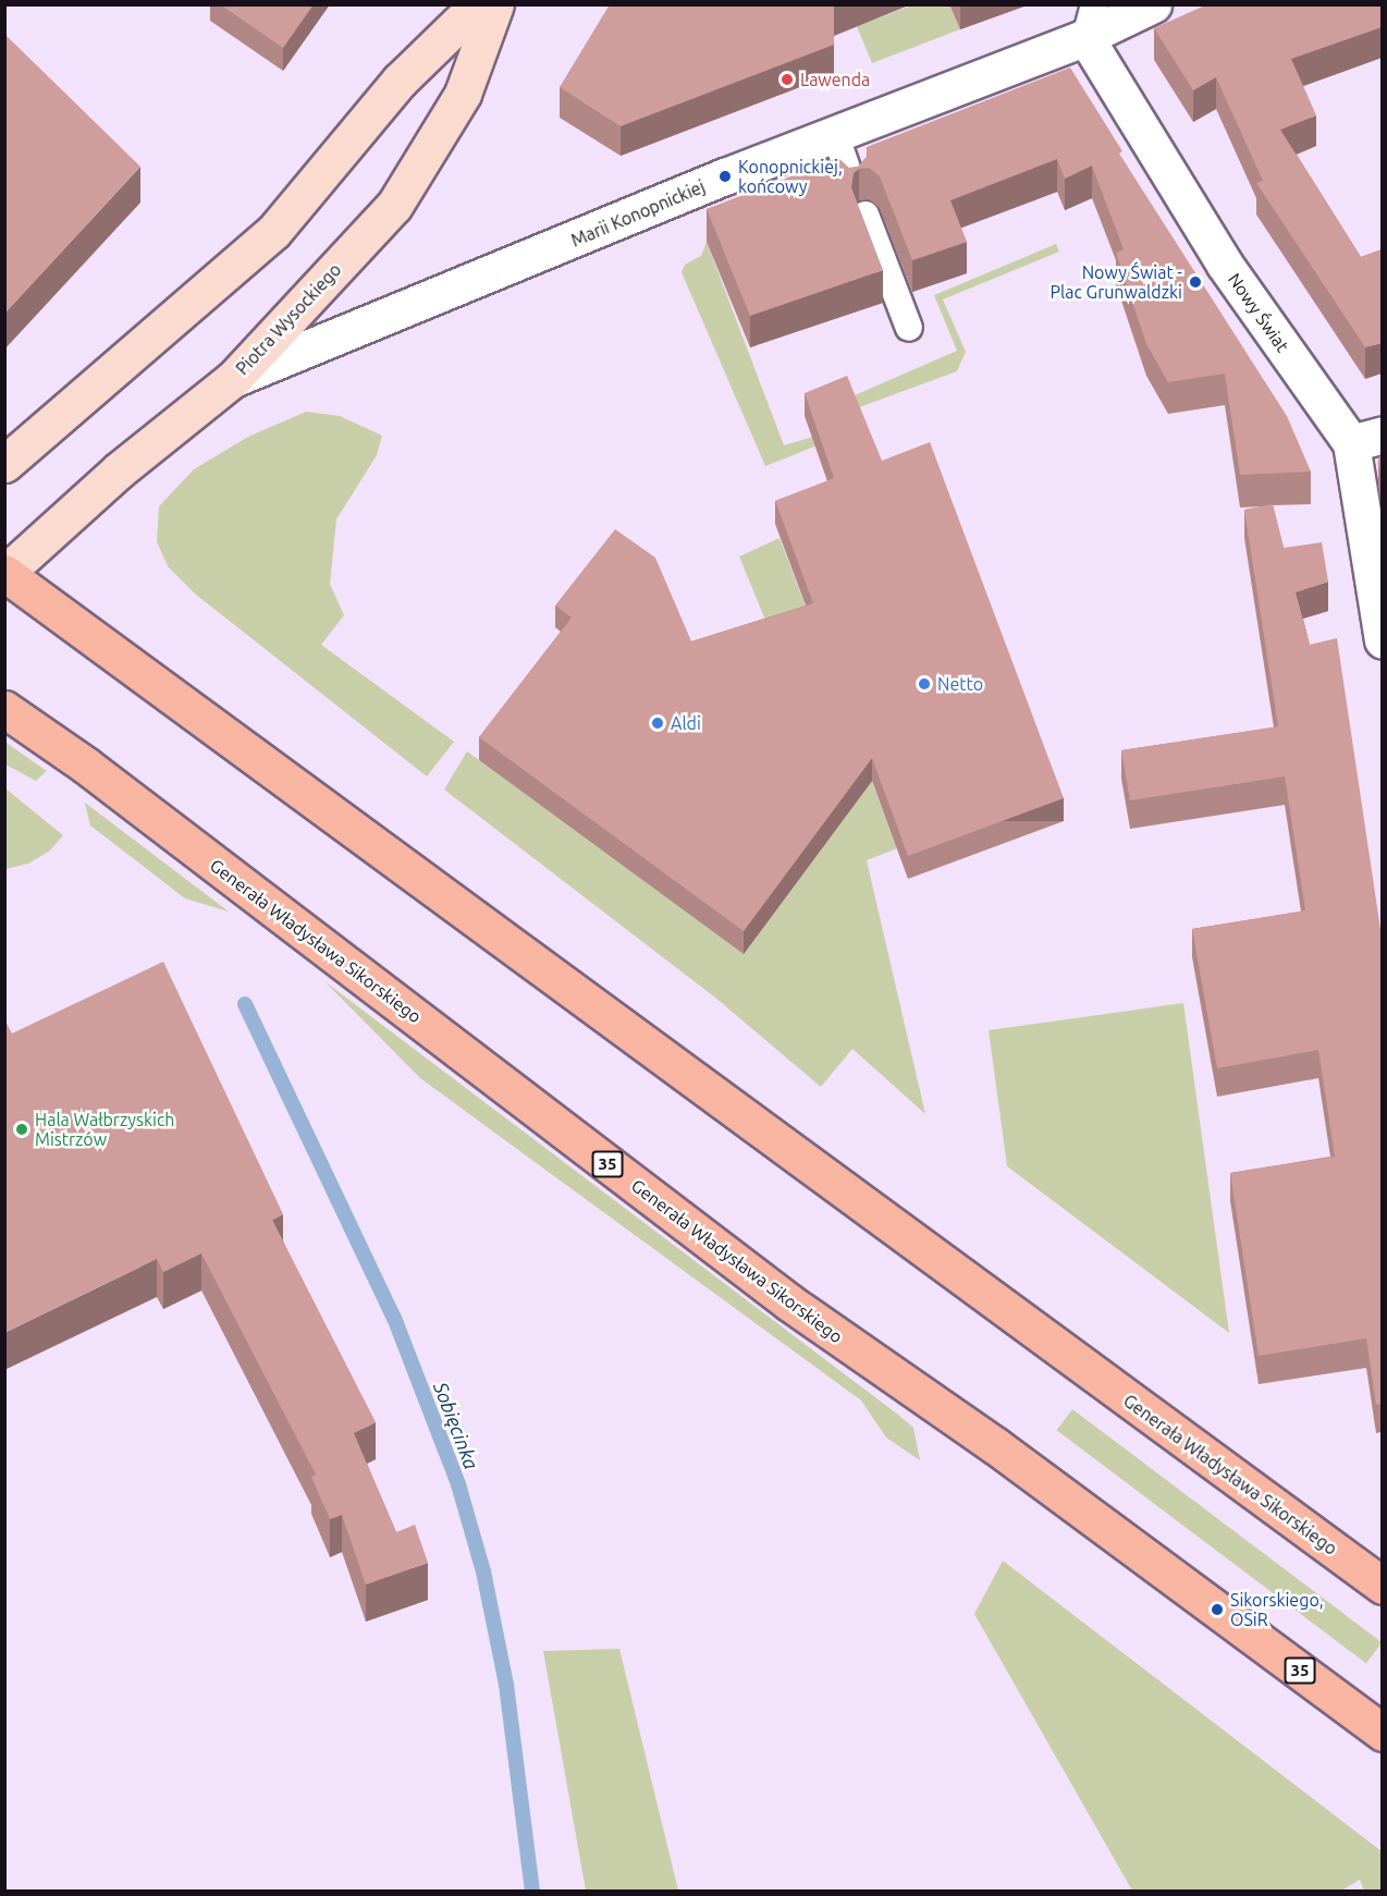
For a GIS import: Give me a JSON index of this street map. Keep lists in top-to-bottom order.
{
  "streets": {
    "main road": ["Generała Władysława Sikorskiego", "35"],
    "street": ["Marii Konopnickiej", "Nowy Świat", "Piotra Wysockiego"]
  },
  "crossings": [
    ["Marii Konopnickiej", "Nowy Świat"],
    ["Marii Konopnickiej", "Piotra Wysockiego"],
    ["Piotra Wysockiego", "Generała Władysława Sikorskiego"]
  ],
  "water": ["Sobięcinka"],
  "places": [
    "Lawenda",
    "Konopnickiej, końcowy",
    "Nowy Świat - Plac Grunwaldzki",
    "Netto",
    "Aldi",
    "Hala Wałbrzyskich Mistrzów",
    "Sikorskiego, OSiR"
  ]
}
